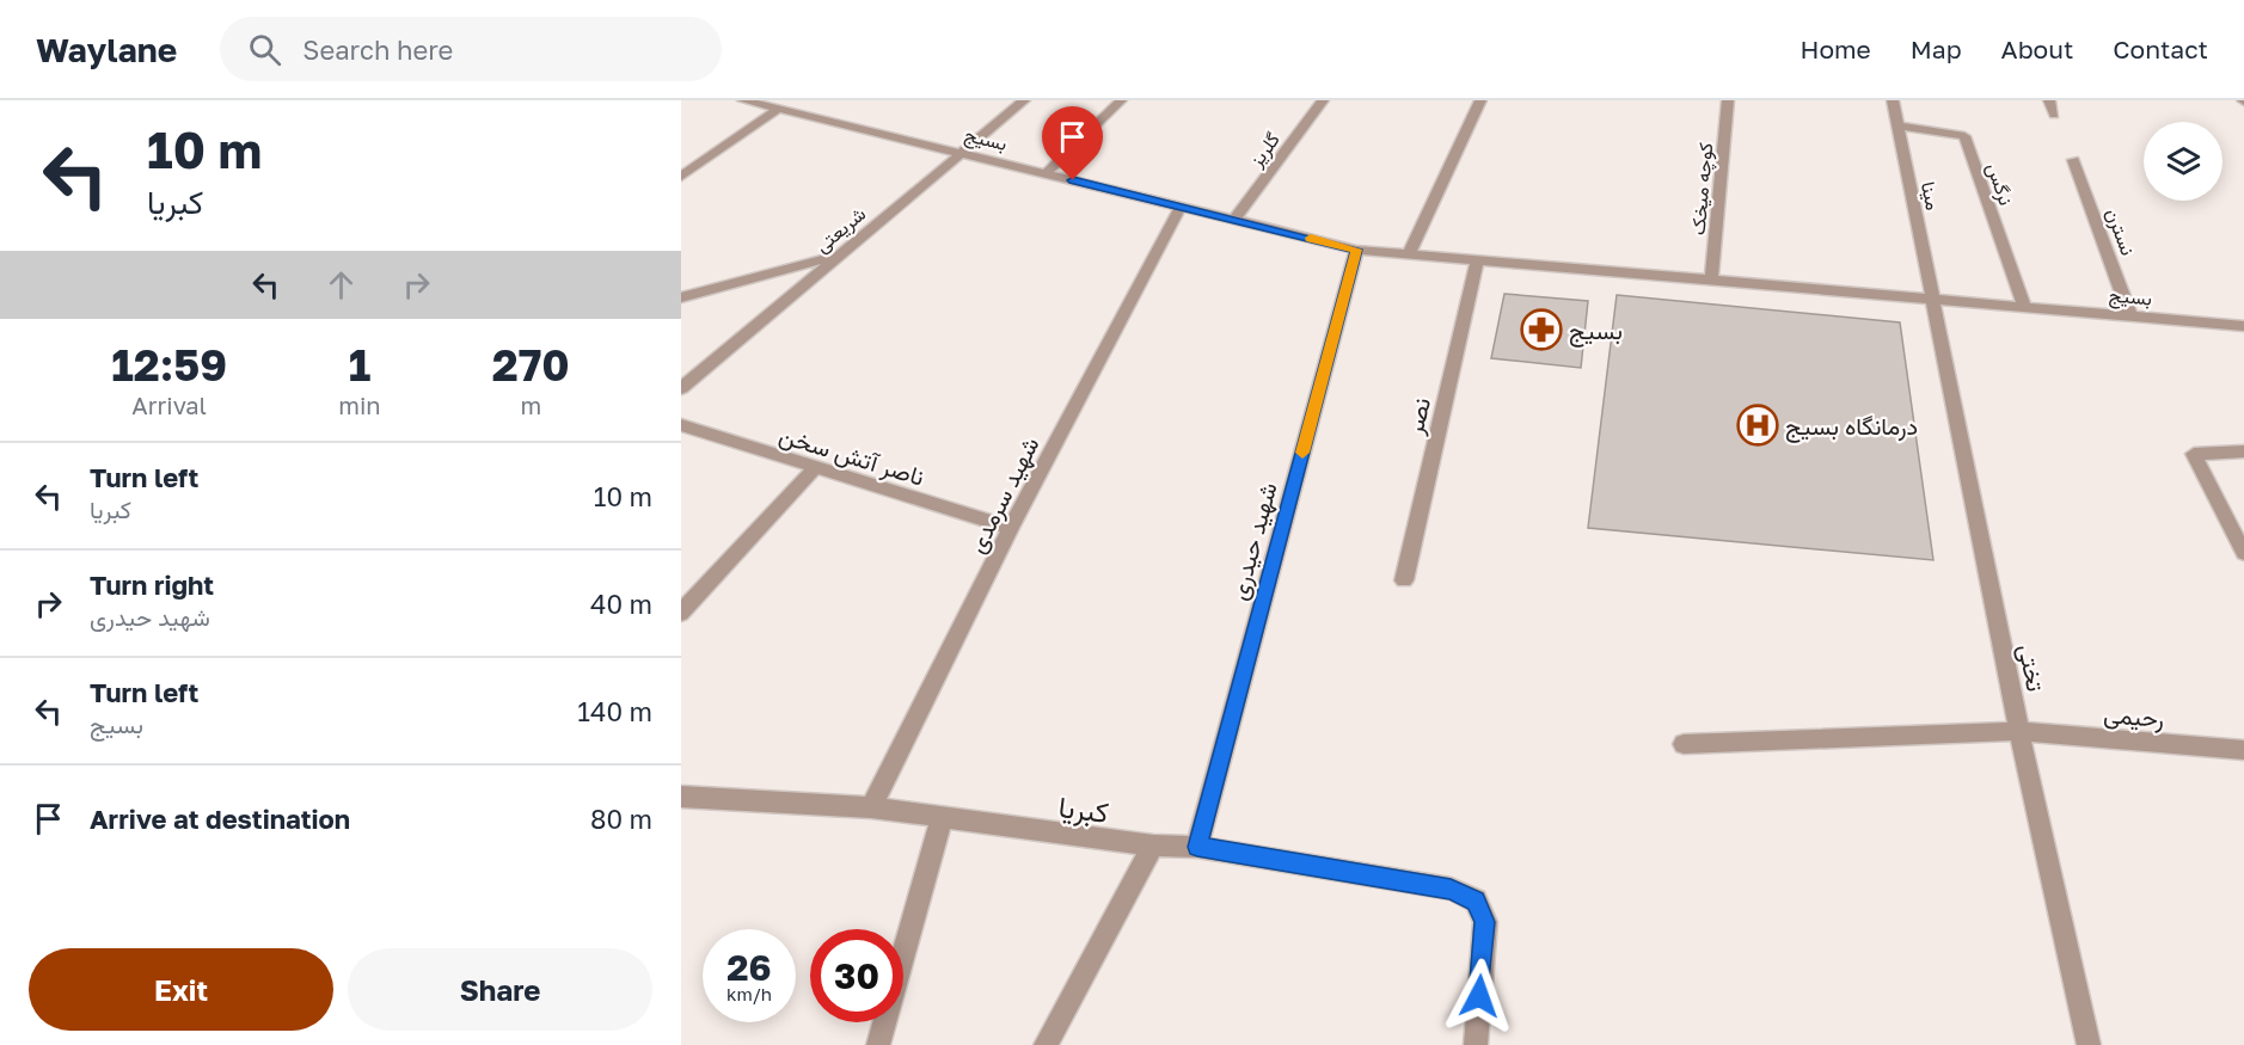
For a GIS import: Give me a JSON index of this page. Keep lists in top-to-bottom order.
{
  "streets": {
    "street": [
      "بسیج",
      "گلریز",
      "نرگس",
      "کوچه میخک",
      "مینا",
      "شریعتی",
      "نسترن",
      "نصر",
      "ناصر آتش سخن",
      "شهید سرمدی",
      "شهید حیدری",
      "تختی",
      "رحیمی",
      "کبریا"
    ]
  },
  "crossings": [
    ["بسیج", "گلریز"],
    ["بسیج", "نرگس"],
    ["بسیج", "کوچه میخک"],
    ["بسیج", "مینا"],
    ["بسیج", "شریعتی"],
    ["بسیج", "نسترن"],
    ["بسیج", "نصر"],
    ["بسیج", "شهید سرمدی"],
    ["بسیج", "شهید حیدری"],
    ["بسیج", "تختی"],
    ["نرگس", "مینا"],
    ["مینا", "تختی"],
    ["ناصر آتش سخن", "شهید سرمدی"],
    ["شهید سرمدی", "کبریا"],
    ["شهید حیدری", "کبریا"],
    ["تختی", "رحیمی"]
  ],
  "places": {
    "pharmacy": ["بسیج"],
    "hospital": ["درمانگاه بسیج"]
  },
  "page": {
    "header": "Waylane",
    "search": "Search here",
    "nav": [
      "Home",
      "Map",
      "About",
      "Contact"
    ],
    "turn": ["10 m", "کبریا"],
    "eta": [
      "12:59",
      "Arrival",
      "1",
      "min",
      "270",
      "m"
    ],
    "list": [
      {
        "name": "Turn left",
        "note": "کبریا",
        "value": "10 m"
      },
      {
        "name": "Turn right",
        "note": "شهید حیدری",
        "value": "40 m"
      },
      {
        "name": "Turn left",
        "note": "بسیج",
        "value": "140 m"
      },
      {
        "name": "Arrive at destination",
        "value": "80 m"
      }
    ],
    "speed": "26 km/h",
    "limit": "30",
    "buttons": ["Exit", "Share"]
  }
}
